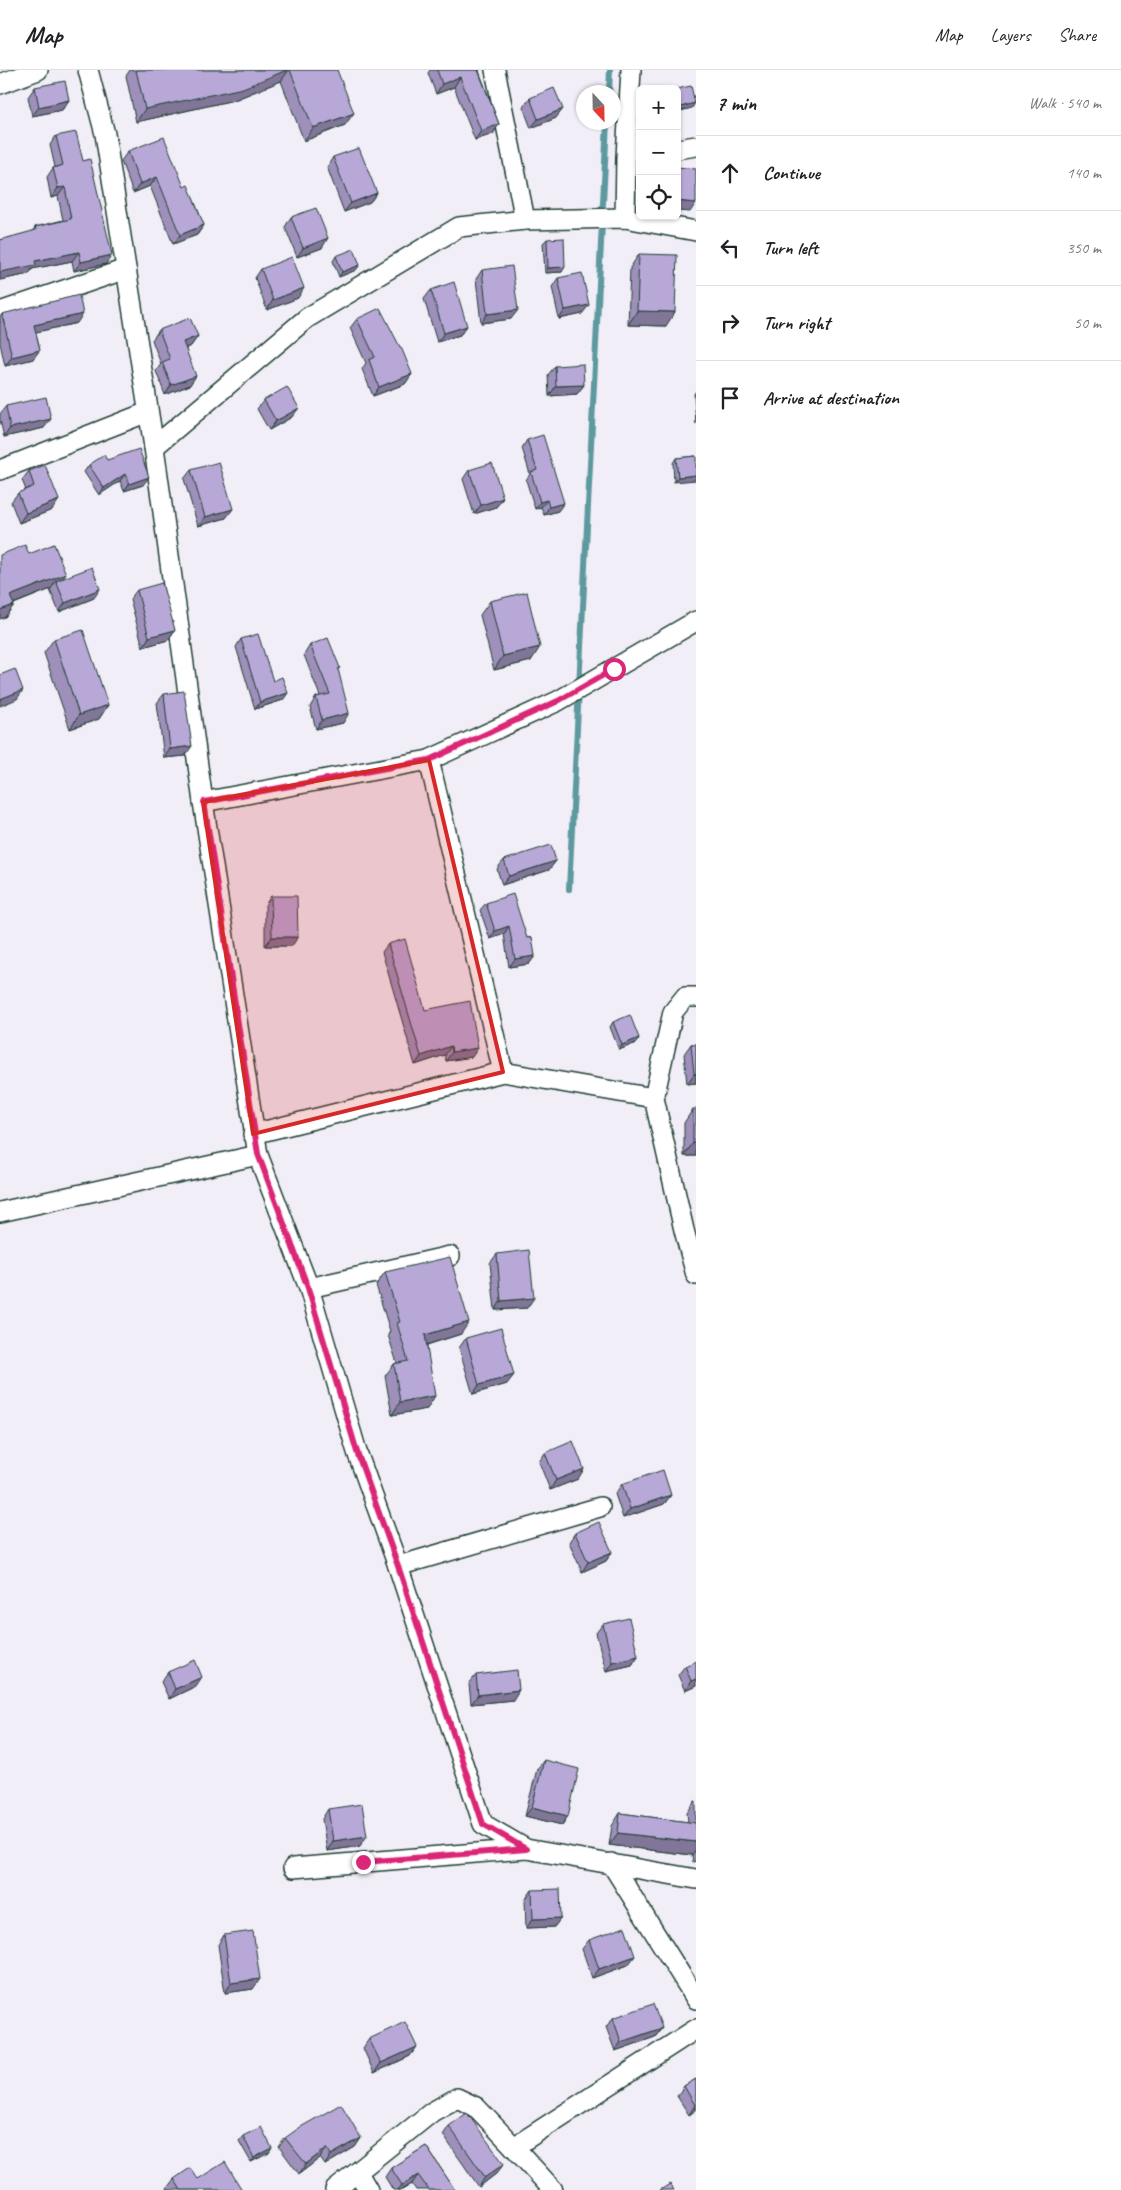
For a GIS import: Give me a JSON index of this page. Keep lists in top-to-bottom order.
{
  "north": "bottom",
  "page": {
    "header": "Map",
    "nav": ["Map", "Layers", "Share"],
    "heading": ["7 min", "Walk · 540 m"],
    "map_buttons": ["+", "−"],
    "list": [
      ["Continue", "140 m"],
      ["Turn left", "350 m"],
      ["Turn right", "50 m"],
      "Arrive at destination"
    ]
  }
}
